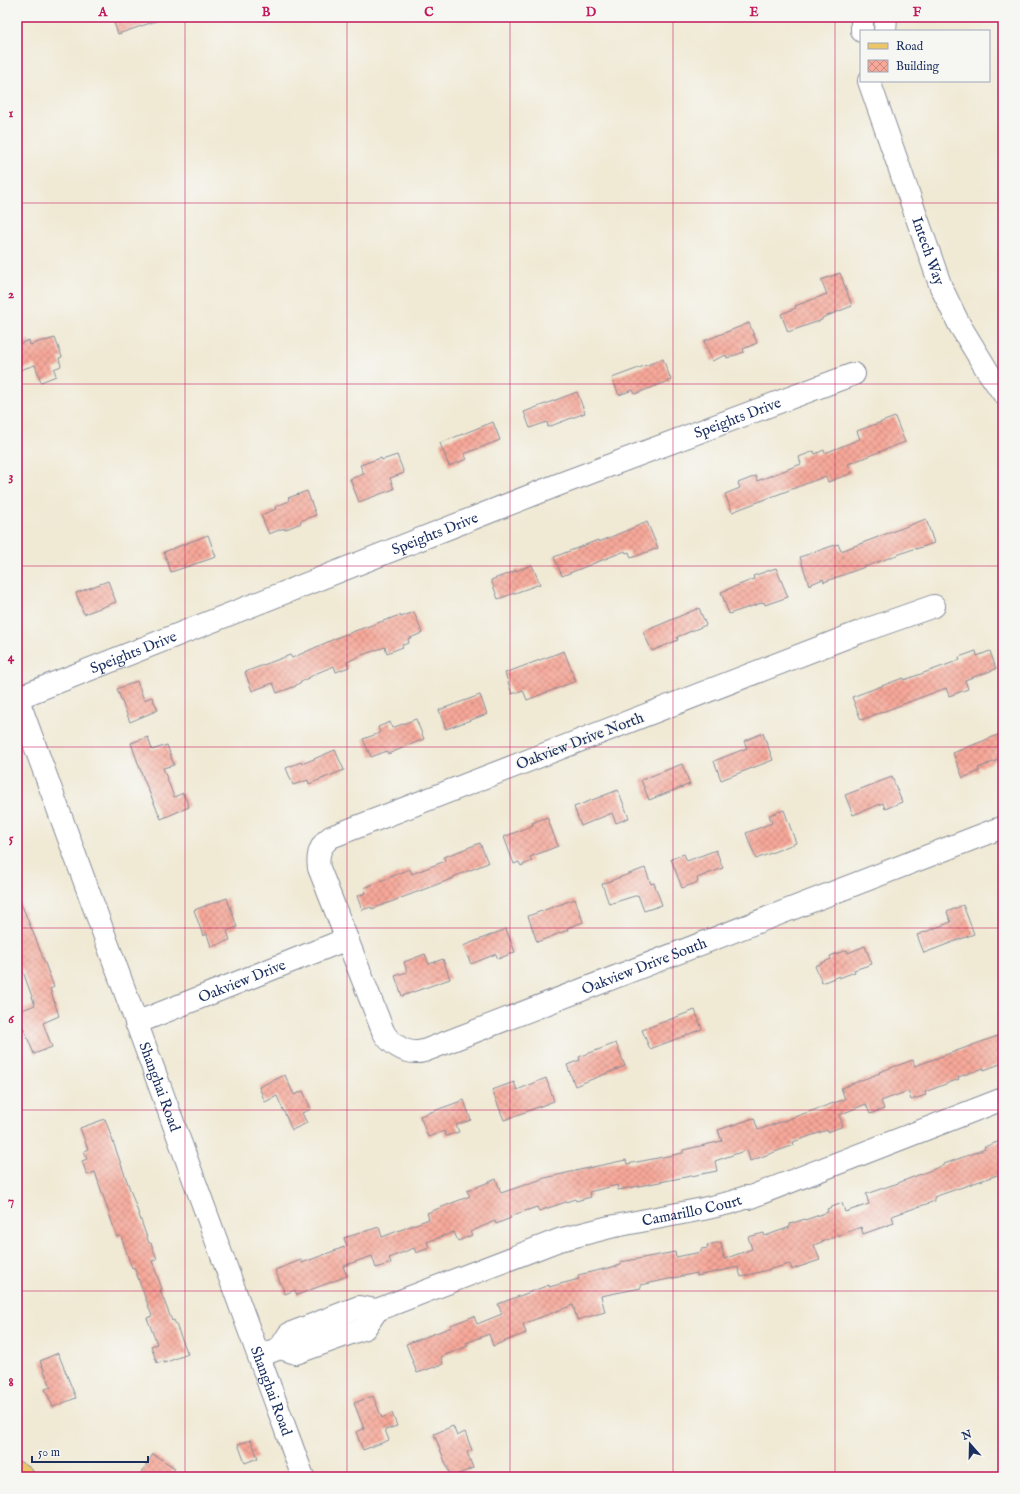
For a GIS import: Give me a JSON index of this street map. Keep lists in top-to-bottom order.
{
  "streets": {
    "street": [
      "Intech Way",
      "Speights Drive",
      "Oakview Drive North",
      "Oakview Drive South",
      "Oakview Drive",
      "Shanghai Road",
      "Camarillo Court"
    ]
  },
  "crossings": [
    ["Speights Drive", "Shanghai Road"],
    ["Oakview Drive North", "Oakview Drive South"],
    ["Oakview Drive North", "Oakview Drive"],
    ["Oakview Drive South", "Oakview Drive"],
    ["Oakview Drive", "Shanghai Road"],
    ["Shanghai Road", "Camarillo Court"]
  ],
  "legend": ["Road", "Building"],
  "scale_bar": "50 m",
  "north": "top",
  "grid": {
    "columns": [
      "A",
      "B",
      "C",
      "D",
      "E",
      "F"
    ],
    "rows": [
      "1",
      "2",
      "3",
      "4",
      "5",
      "6",
      "7",
      "8"
    ]
  }
}
